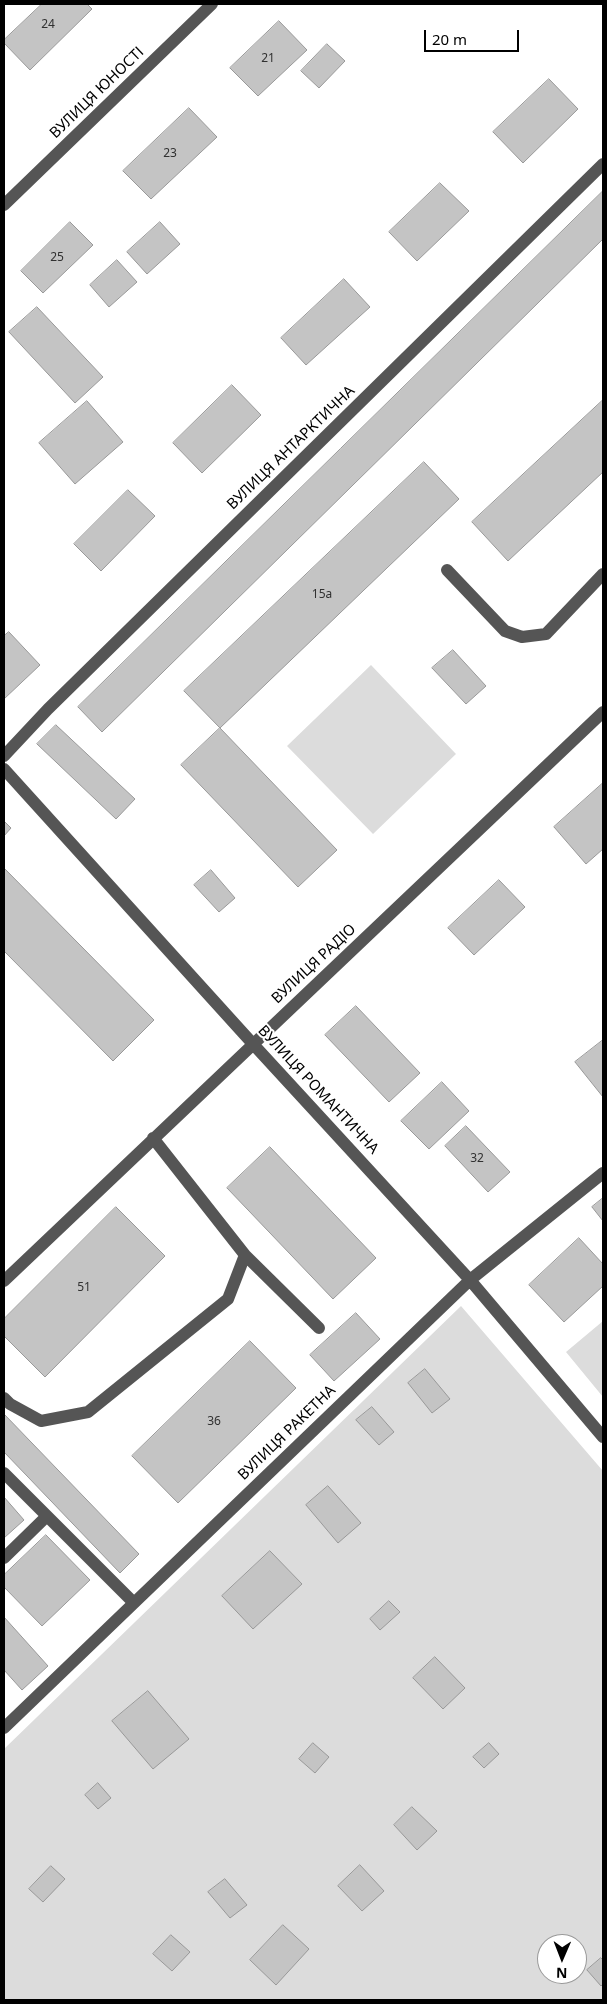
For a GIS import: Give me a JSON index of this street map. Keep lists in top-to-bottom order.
{
  "streets": {
    "street": [
      "ВУЛИЦЯ ЮНОСТІ",
      "ВУЛИЦЯ АНТАРКТИЧНА",
      "ВУЛИЦЯ РАДІО",
      "ВУЛИЦЯ РОМАНТИЧНА",
      "ВУЛИЦЯ РАКЕТНА"
    ]
  },
  "crossings": [
    ["ВУЛИЦЯ РАДІО", "ВУЛИЦЯ РОМАНТИЧНА"],
    ["ВУЛИЦЯ РОМАНТИЧНА", "ВУЛИЦЯ РАКЕТНА"]
  ],
  "house_numbers": [
    "24",
    "21",
    "23",
    "25",
    "15а",
    "32",
    "51",
    "36"
  ],
  "scale_bar": "20 m",
  "north": "bottom"
}
